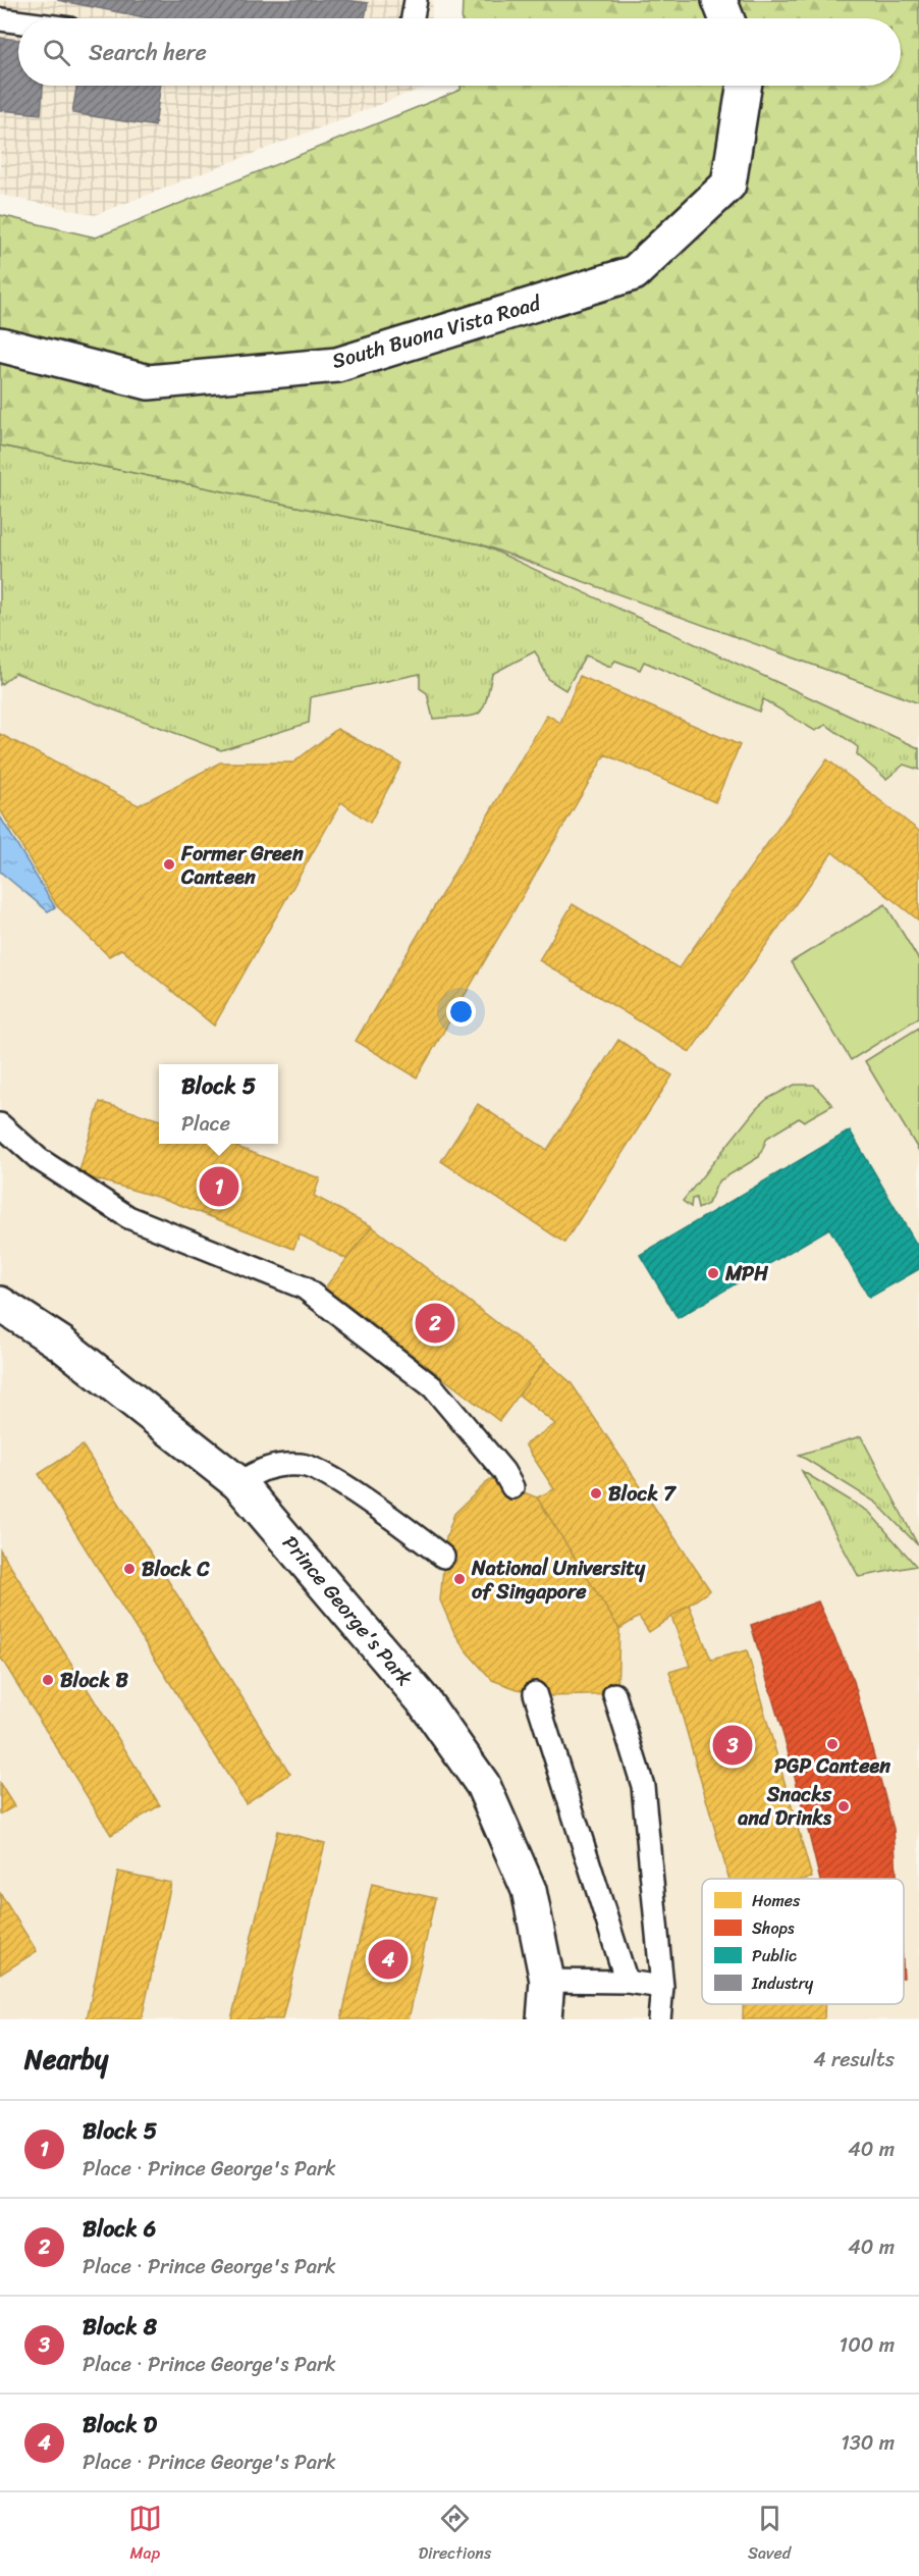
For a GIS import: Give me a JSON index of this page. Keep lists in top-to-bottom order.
{
  "streets": {
    "street": ["South Buona Vista Road", "Prince George's Park"]
  },
  "places": [
    "Former Green Canteen",
    "MPH",
    "Block 7",
    "Block C",
    "National University of Singapore",
    "Block B",
    "PGP Canteen",
    "Snacks and Drinks"
  ],
  "legend": [
    "Homes",
    "Shops",
    "Public",
    "Industry"
  ],
  "page": {
    "search": "Search here",
    "popup": ["Block 5", "Place"],
    "pins": [
      "1",
      "2",
      "3",
      "4"
    ],
    "heading": ["Nearby", "4 results"],
    "list": [
      {
        "mark": "1",
        "name": "Block 5",
        "note": "Place · Prince George's Park",
        "value": "40 m"
      },
      {
        "mark": "2",
        "name": "Block 6",
        "note": "Place · Prince George's Park",
        "value": "40 m"
      },
      {
        "mark": "3",
        "name": "Block 8",
        "note": "Place · Prince George's Park",
        "value": "100 m"
      },
      {
        "mark": "4",
        "name": "Block D",
        "note": "Place · Prince George's Park",
        "value": "130 m"
      }
    ],
    "nav": ["Map", "Directions", "Saved"]
  }
}
